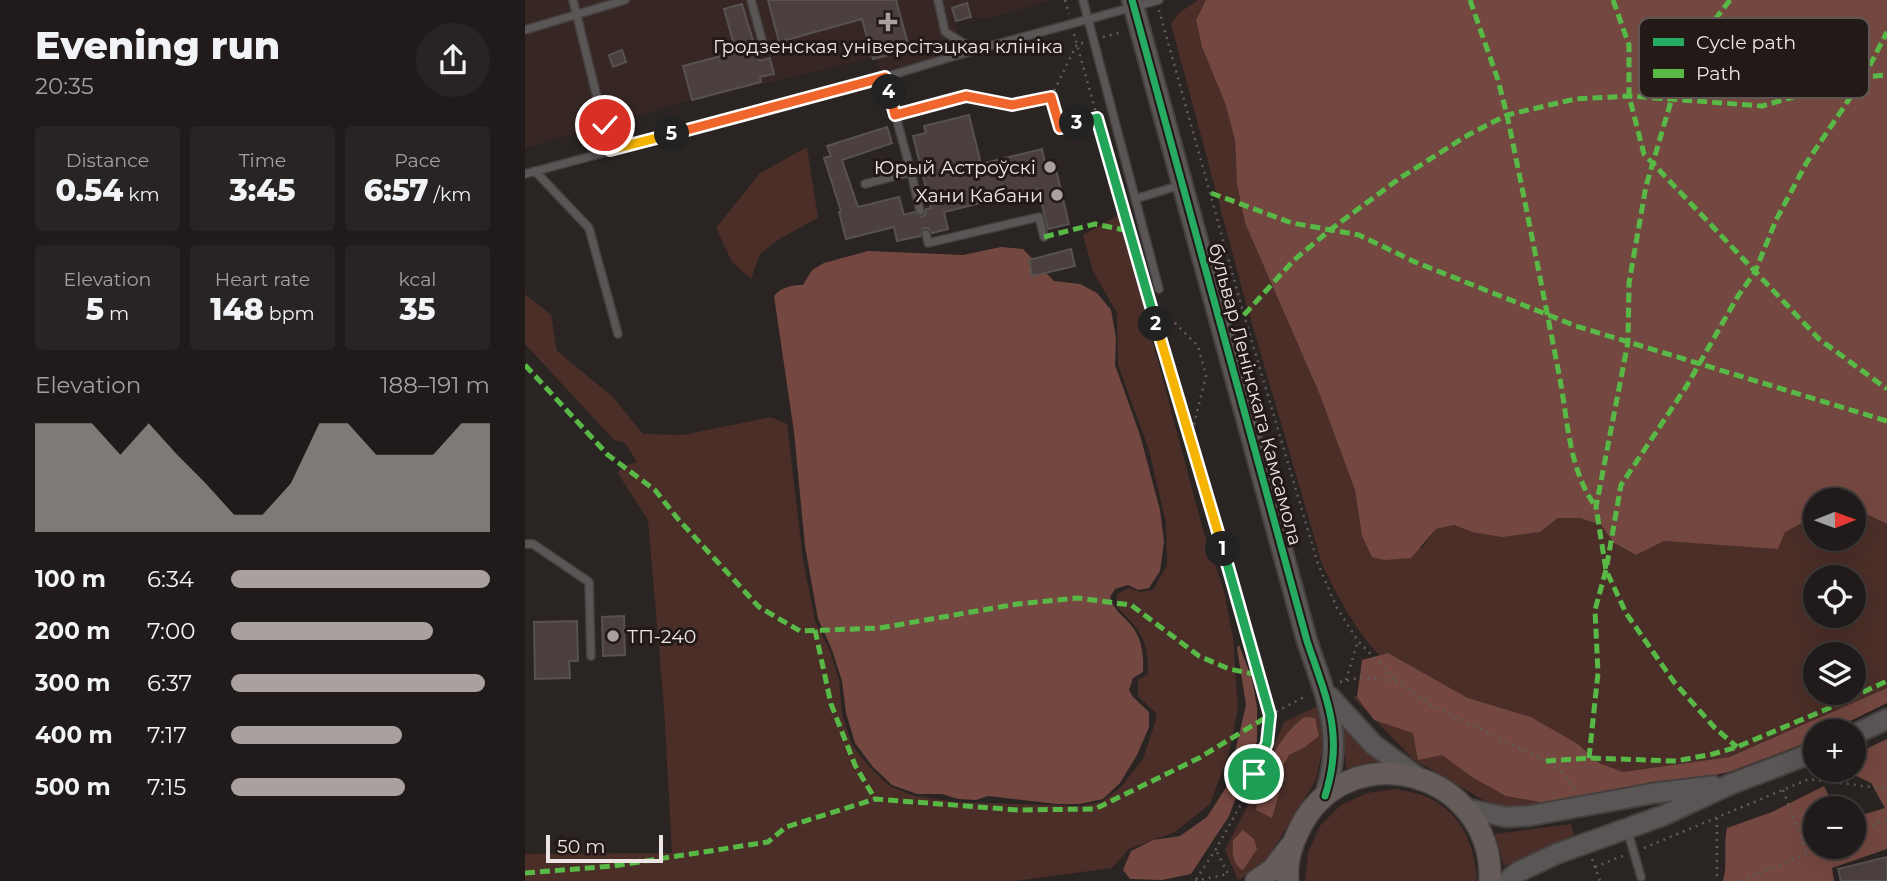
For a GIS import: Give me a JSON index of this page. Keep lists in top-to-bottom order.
{
  "streets": {
    "street": ["бульвар Ленінскага Камсамола"]
  },
  "places": {
    "health": ["Гродзенская універсітэцкая клініка"],
    "other": ["Юрый Астроўскі", "Хани Кабани", "ТП-240"]
  },
  "legend": ["Cycle path", "Path"],
  "scale_bar": "50 m",
  "north": "right",
  "page": {
    "heading": ["Evening run", "20:35"],
    "pins": [
      "4",
      "3",
      "5",
      "2",
      "1"
    ],
    "stats": [
      ["Distance", "0.54 km"],
      ["Time", "3:45"],
      ["Pace", "6:57 /km"],
      ["Elevation", "5 m"],
      ["Heart rate", "148 bpm"],
      ["kcal", "35"]
    ],
    "chart": ["Elevation", "188–191 m"],
    "map_buttons": ["+", "−"],
    "list": [
      {
        "name": "100 m",
        "note": "6:34"
      },
      {
        "name": "200 m",
        "note": "7:00"
      },
      {
        "name": "300 m",
        "note": "6:37"
      },
      {
        "name": "400 m",
        "note": "7:17"
      },
      {
        "name": "500 m",
        "note": "7:15"
      }
    ],
    "scale": "50 m"
  }
}
